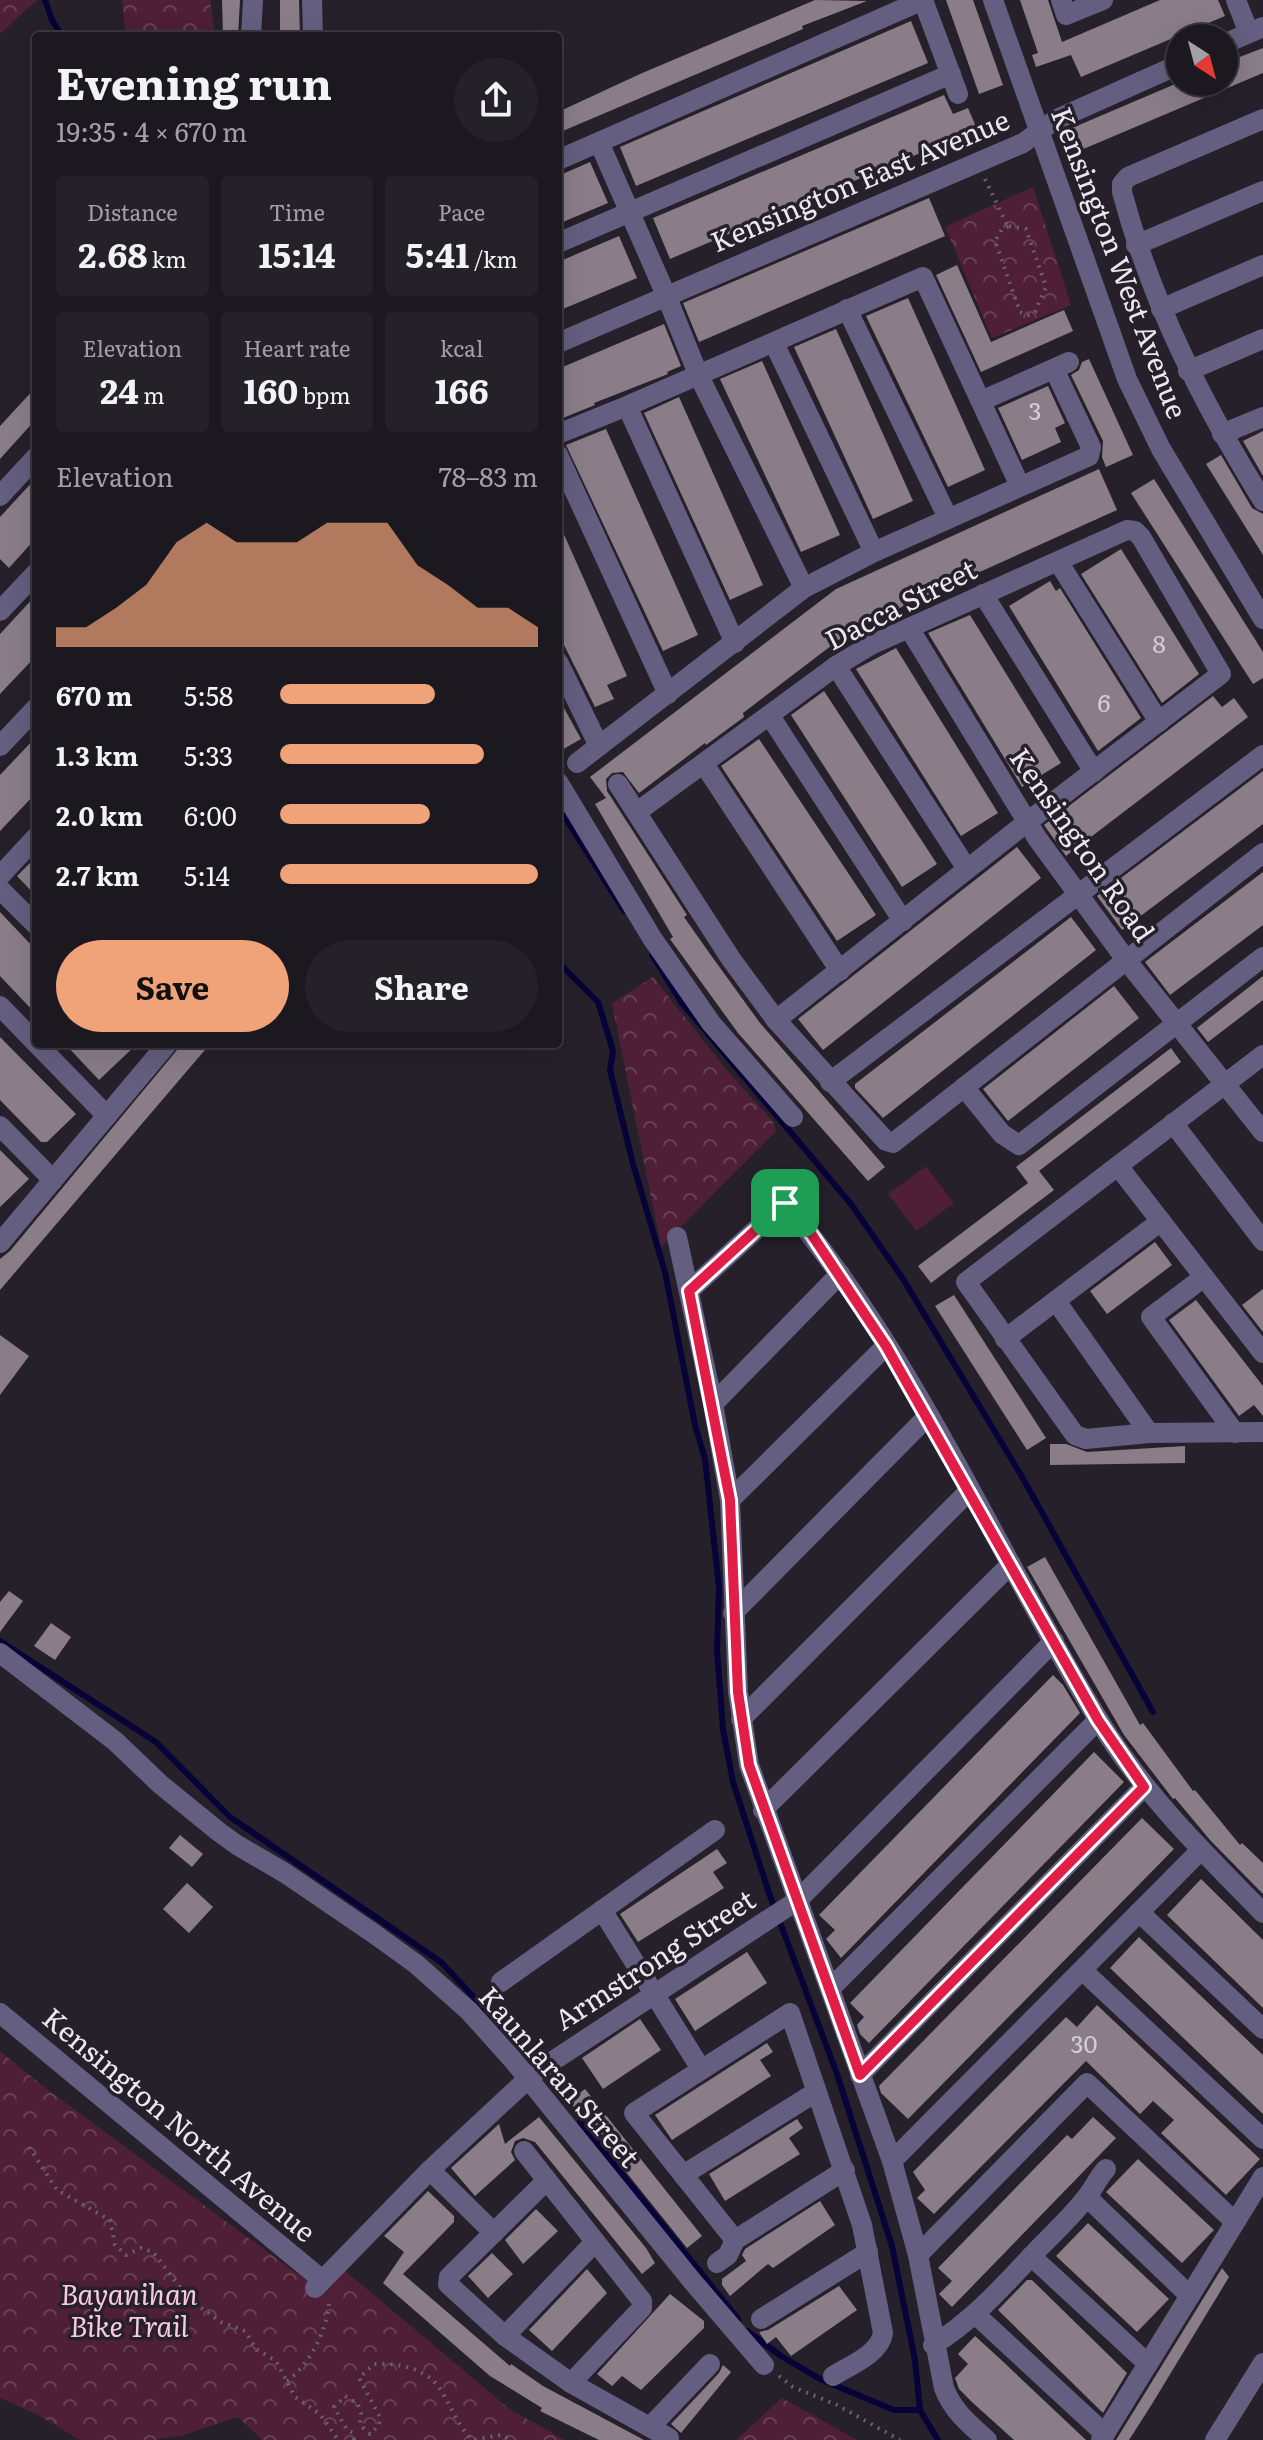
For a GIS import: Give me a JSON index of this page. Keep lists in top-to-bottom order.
{
  "streets": {
    "street": [
      "Kensington East Avenue",
      "Kensington West Avenue",
      "Dacca Street",
      "Kensington Road",
      "Armstrong Street",
      "Kaunlaran Street",
      "Kensington North Avenue"
    ]
  },
  "crossings": [
    ["Kensington East Avenue", "Kensington West Avenue"],
    ["Dacca Street", "Kensington Road"],
    ["Armstrong Street", "Kaunlaran Street"],
    ["Armstrong Street", "Kensington North Avenue"]
  ],
  "parks": ["Bayanihan Bike Trail"],
  "house_numbers": [
    "3",
    "8",
    "6",
    "30"
  ],
  "north": "bottom right",
  "page": {
    "heading": ["Evening run", "19:35 · 4 × 670 m"],
    "stats": [
      ["Distance", "2.68 km"],
      ["Time", "15:14"],
      ["Pace", "5:41 /km"],
      ["Elevation", "24 m"],
      ["Heart rate", "160 bpm"],
      ["kcal", "166"]
    ],
    "chart": ["Elevation", "78–83 m"],
    "list": [
      {
        "name": "670 m",
        "note": "5:58"
      },
      {
        "name": "1.3 km",
        "note": "5:33"
      },
      {
        "name": "2.0 km",
        "note": "6:00"
      },
      {
        "name": "2.7 km",
        "note": "5:14"
      }
    ],
    "buttons": ["Save", "Share"]
  }
}
